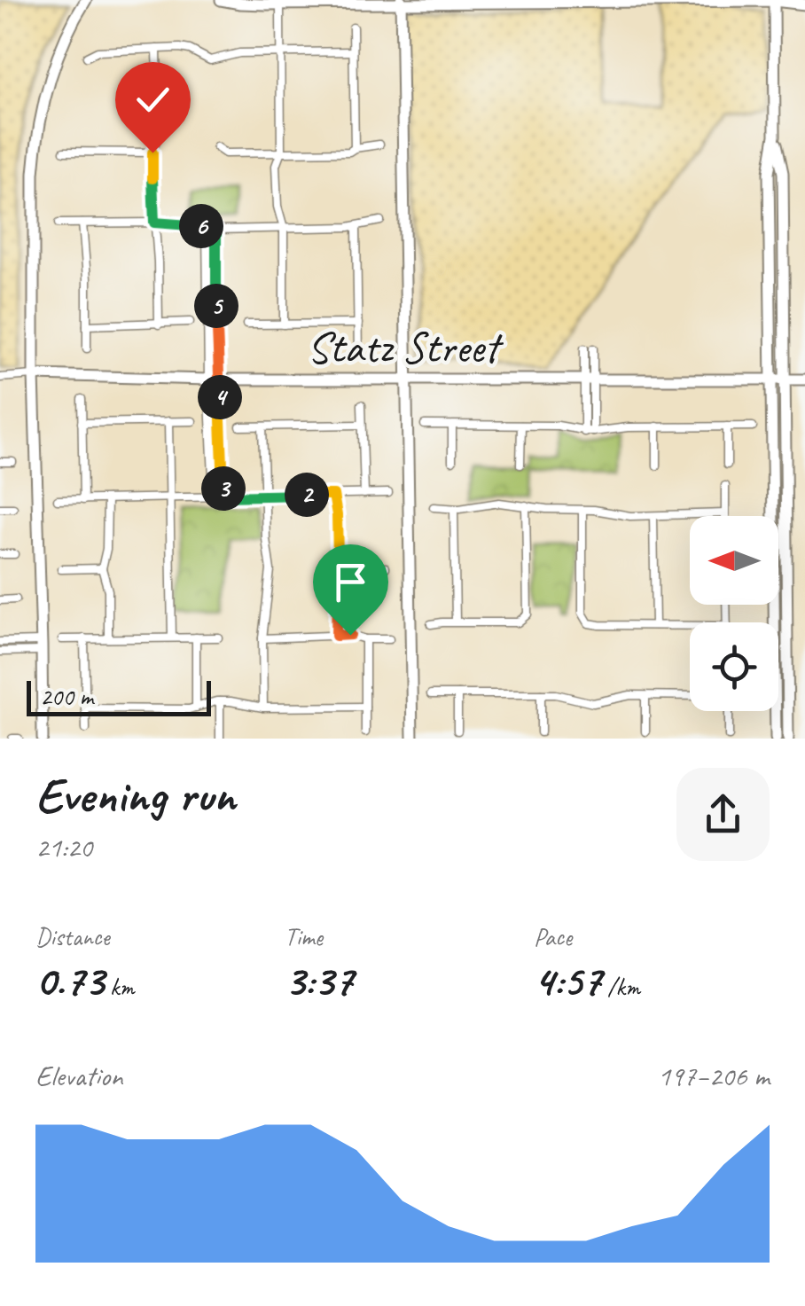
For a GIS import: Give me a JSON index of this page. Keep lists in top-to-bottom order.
{
  "streets": {
    "street": ["Statz Street"]
  },
  "scale_bar": "200 m",
  "north": "left",
  "page": {
    "pins": [
      "6",
      "5",
      "4",
      "3",
      "2"
    ],
    "scale": "200 m",
    "heading": ["Evening run", "21:20"],
    "stats": [
      ["Distance", "0.73 km"],
      ["Time", "3:37"],
      ["Pace", "4:57 /km"]
    ],
    "chart": ["Elevation", "197–206 m"]
  }
}
